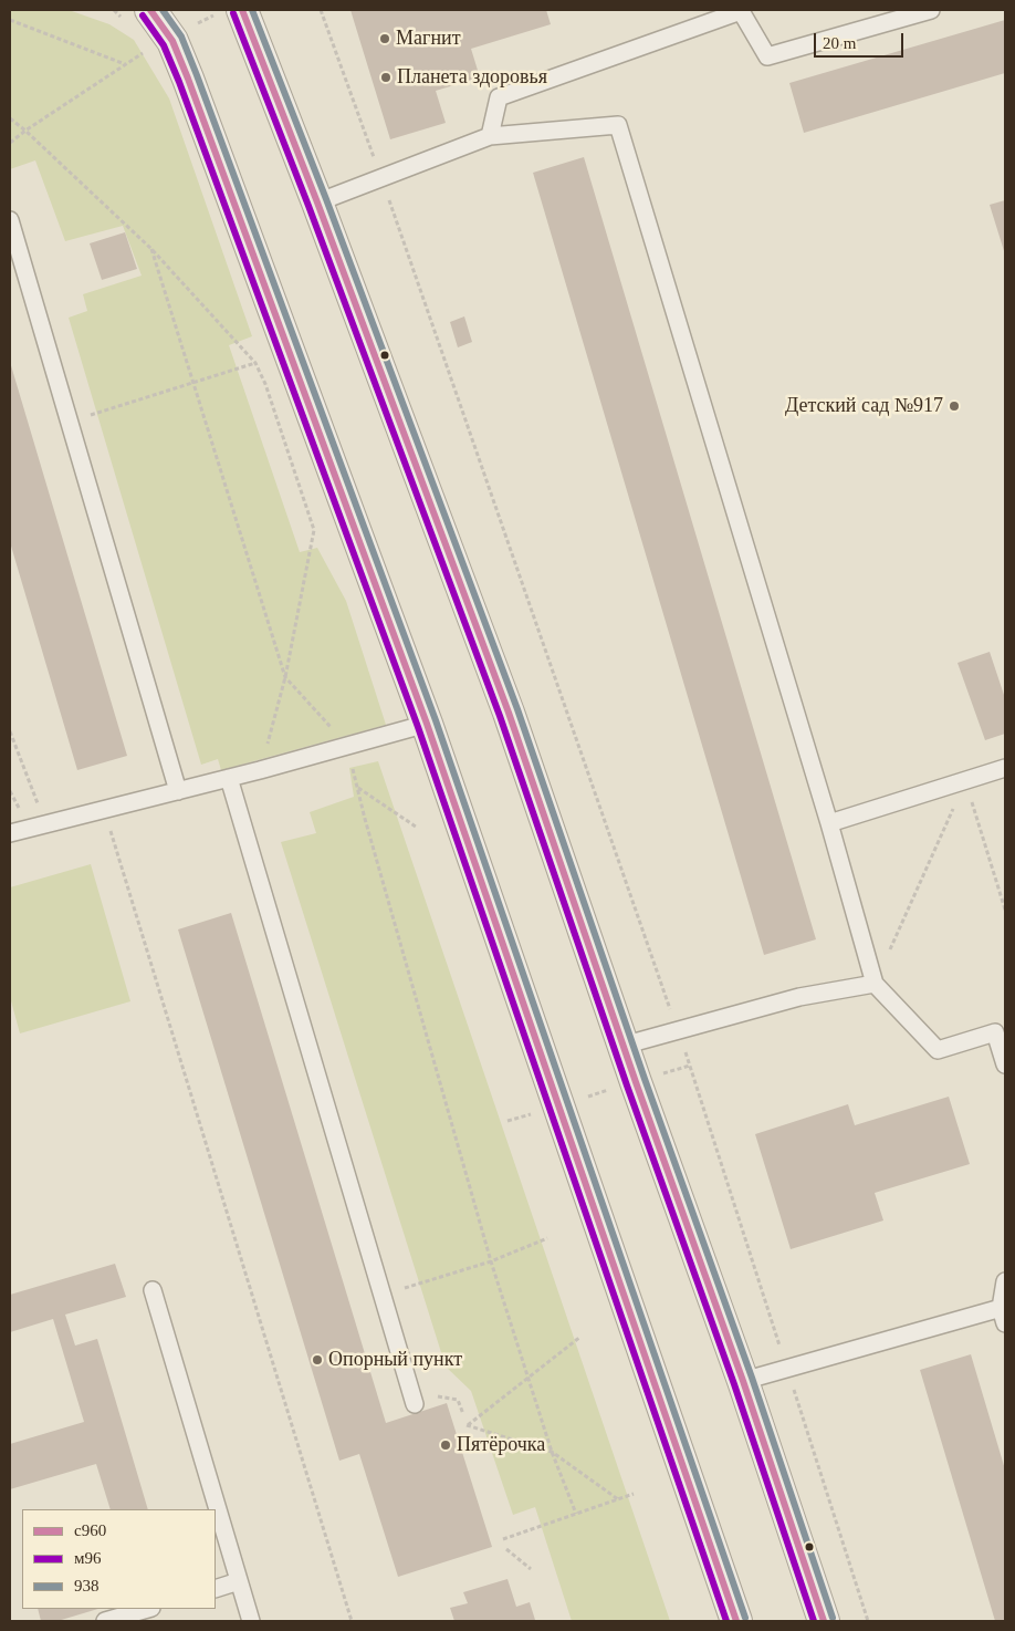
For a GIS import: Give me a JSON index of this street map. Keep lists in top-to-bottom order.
{
  "places": [
    "Магнит",
    "Планета здоровья",
    "Детский сад №917",
    "Опорный пункт",
    "Пятёрочка"
  ],
  "lines": ["transit line с960", "transit line 938", "transit line м96"],
  "legend": ["с960", "м96", "938"],
  "scale_bar": "20 m"
}
